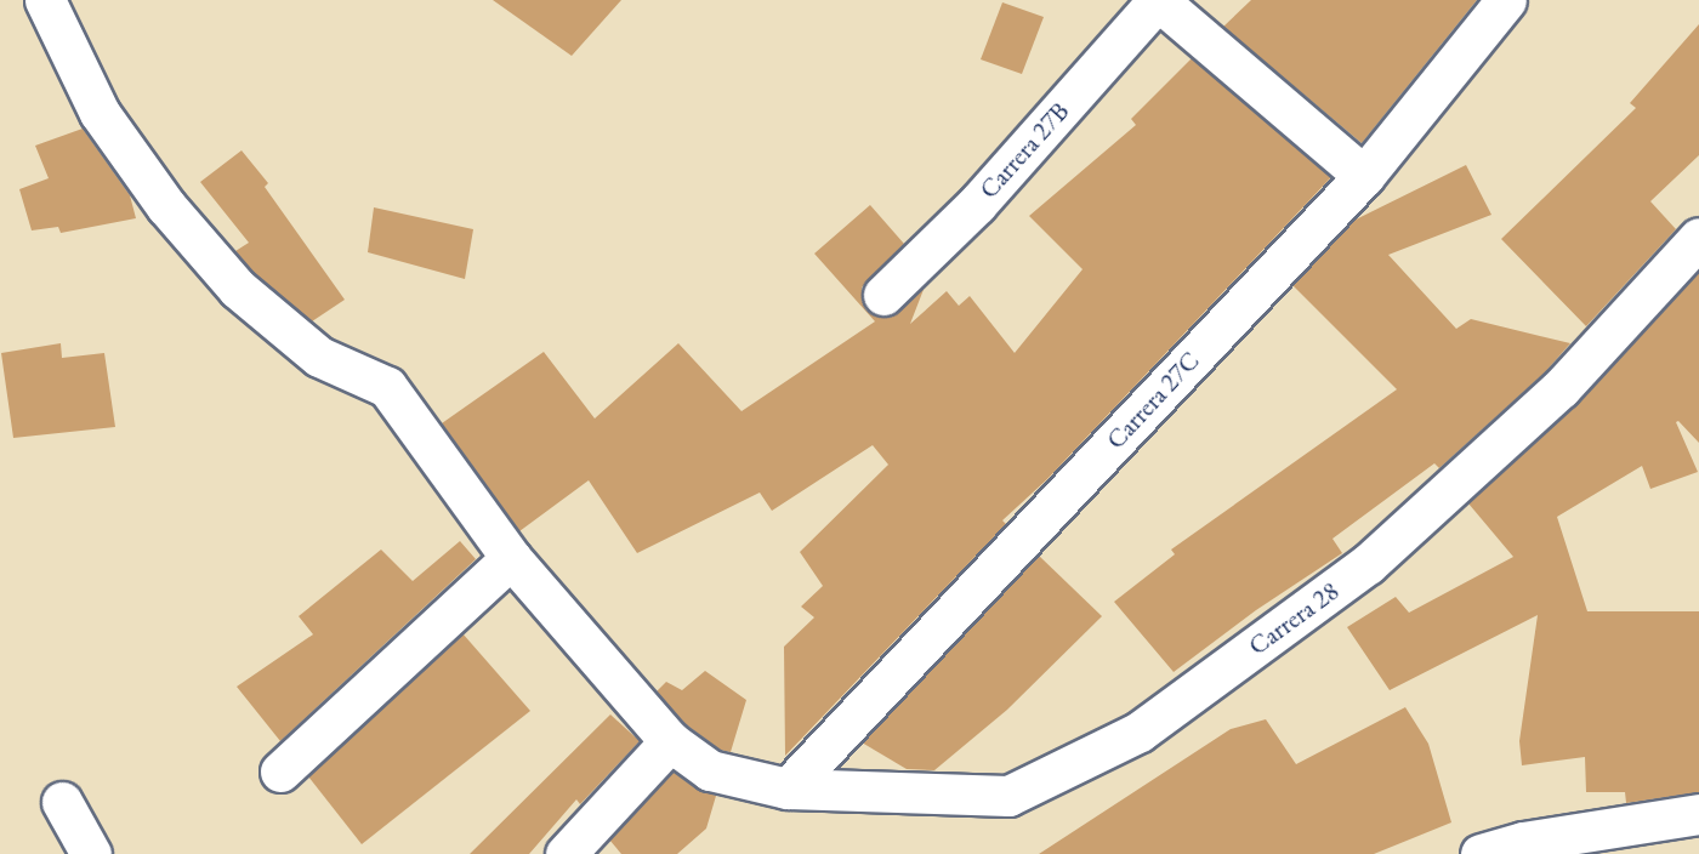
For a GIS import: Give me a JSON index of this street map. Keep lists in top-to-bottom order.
{
  "streets": {
    "street": ["Carrera 27B", "Carrera 27C", "Carrera 28"]
  },
  "crossings": [
    ["Carrera 27C", "Carrera 28"]
  ]
}
